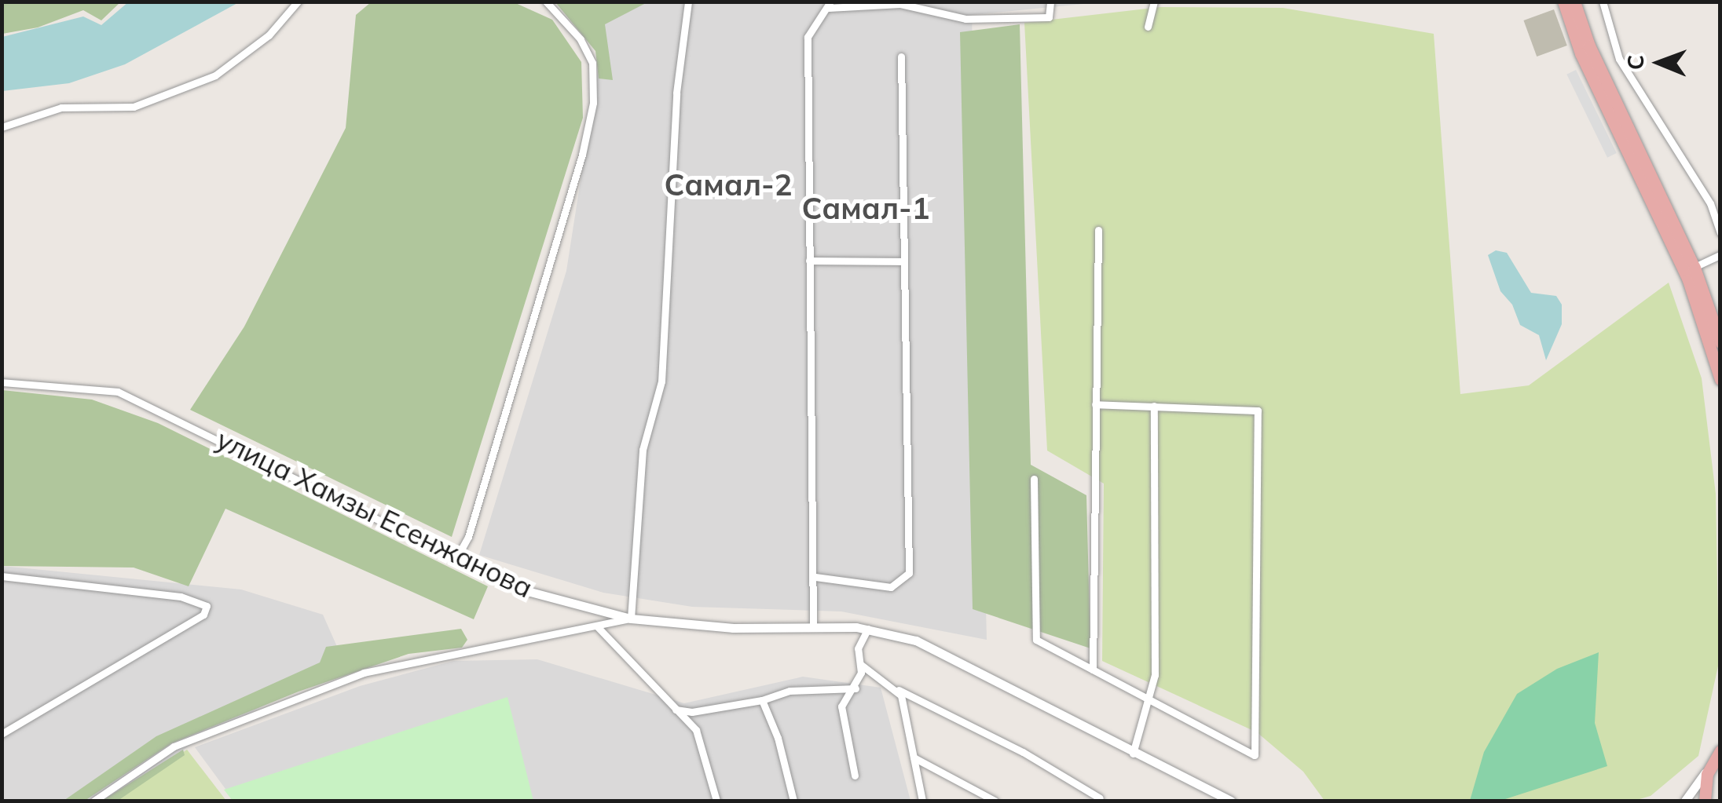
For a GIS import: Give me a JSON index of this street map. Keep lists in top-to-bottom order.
{
  "streets": {
    "street": ["улица Хамзы Есенжанова"]
  },
  "districts": ["Самал-2", "Самал-1"],
  "north": "left"
}
